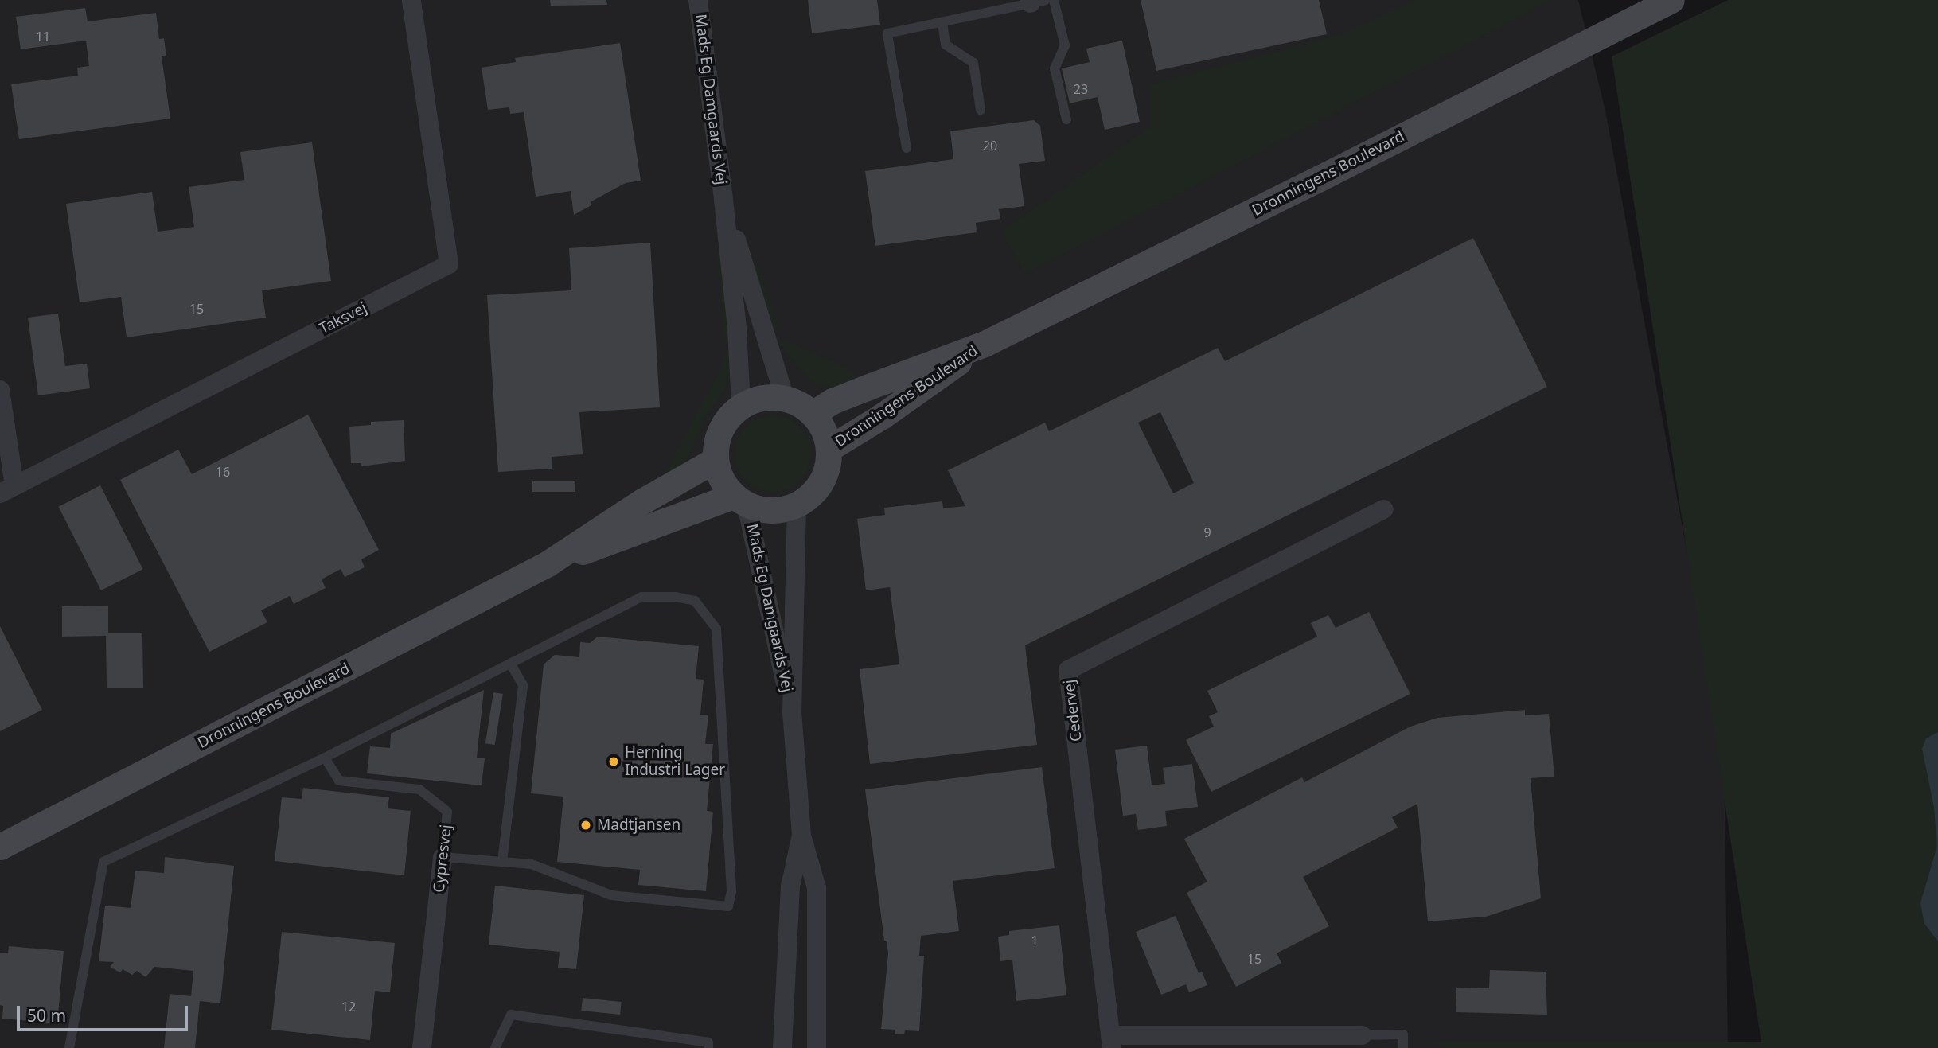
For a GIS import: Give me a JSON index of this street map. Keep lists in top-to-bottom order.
{
  "streets": {
    "main road": ["Dronningens Boulevard"],
    "street": [
      "Mads Eg Damgaards Vej",
      "Taksvej",
      "Cedervej",
      "Cypresvej"
    ]
  },
  "crossings": [
    ["Mads Eg Damgaards Vej", "Dronningens Boulevard"]
  ],
  "places": ["Herning Industri Lager", "Madtjansen"],
  "house_numbers": [
    "11",
    "23",
    "20",
    "15",
    "16",
    "9",
    "1",
    "15",
    "12"
  ],
  "scale_bar": "50 m"
}
